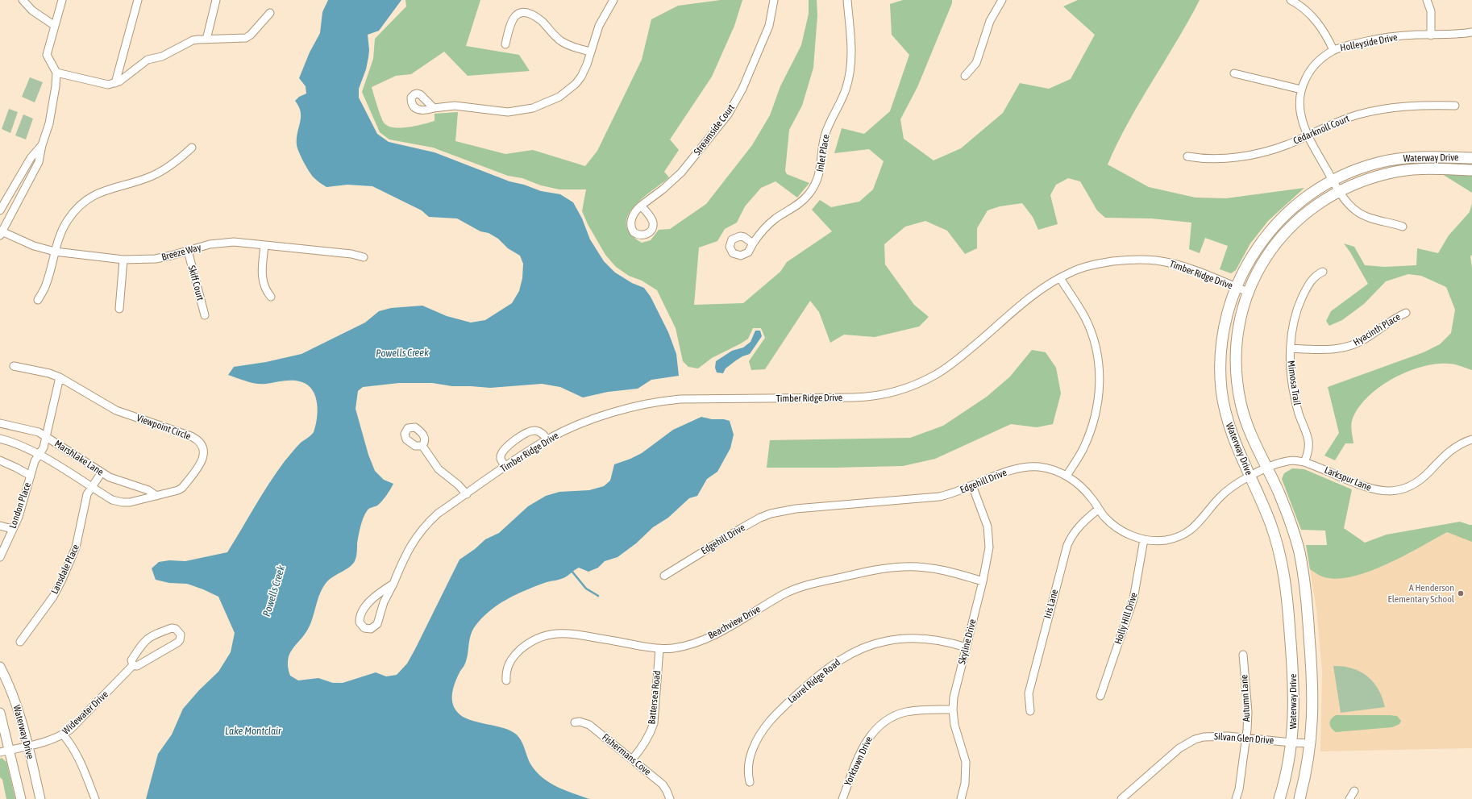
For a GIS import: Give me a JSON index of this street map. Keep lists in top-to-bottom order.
{
  "streets": {
    "main road": ["Waterway Drive"],
    "street": [
      "Holleyside Drive",
      "Streamside Court",
      "Cedarknoll Court",
      "Inlet Place",
      "Breeze Way",
      "Timber Ridge Drive",
      "Skiff Court",
      "Hyacinth Place",
      "Mimosa Trail",
      "Viewpoint Circle",
      "Marshlake Lane",
      "Larkspur Lane",
      "Edgehill Drive",
      "London Place",
      "Lansdale Place",
      "Iris Lane",
      "Holly Hill Drive",
      "Beachview Drive",
      "Skyline Drive",
      "Laurel Ridge Road",
      "Battersea Road",
      "Autumn Lane",
      "Widewater Drive",
      "Silvan Glen Drive",
      "Fishermans Cove",
      "Yorktown Drive"
    ]
  },
  "crossings": [
    ["Holleyside Drive", "Cedarknoll Court"],
    ["Holleyside Drive", "Waterway Drive"],
    ["Waterway Drive", "Timber Ridge Drive"],
    ["Waterway Drive", "Larkspur Lane"],
    ["Waterway Drive", "Edgehill Drive"],
    ["Waterway Drive", "Widewater Drive"],
    ["Waterway Drive", "Silvan Glen Drive"],
    ["Breeze Way", "Skiff Court"],
    ["Hyacinth Place", "Mimosa Trail"],
    ["Mimosa Trail", "Larkspur Lane"],
    ["Viewpoint Circle", "Marshlake Lane"],
    ["Viewpoint Circle", "London Place"],
    ["Viewpoint Circle", "Lansdale Place"],
    ["Marshlake Lane", "Lansdale Place"],
    ["Larkspur Lane", "Edgehill Drive"],
    ["Edgehill Drive", "Iris Lane"],
    ["Edgehill Drive", "Holly Hill Drive"],
    ["Edgehill Drive", "Skyline Drive"],
    ["Beachview Drive", "Skyline Drive"],
    ["Beachview Drive", "Battersea Road"],
    ["Skyline Drive", "Laurel Ridge Road"],
    ["Skyline Drive", "Yorktown Drive"],
    ["Battersea Road", "Fishermans Cove"],
    ["Autumn Lane", "Silvan Glen Drive"]
  ],
  "water": ["Powells Creek", "Lake Montclair"],
  "places": ["A Henderson Elementary School"]
}
